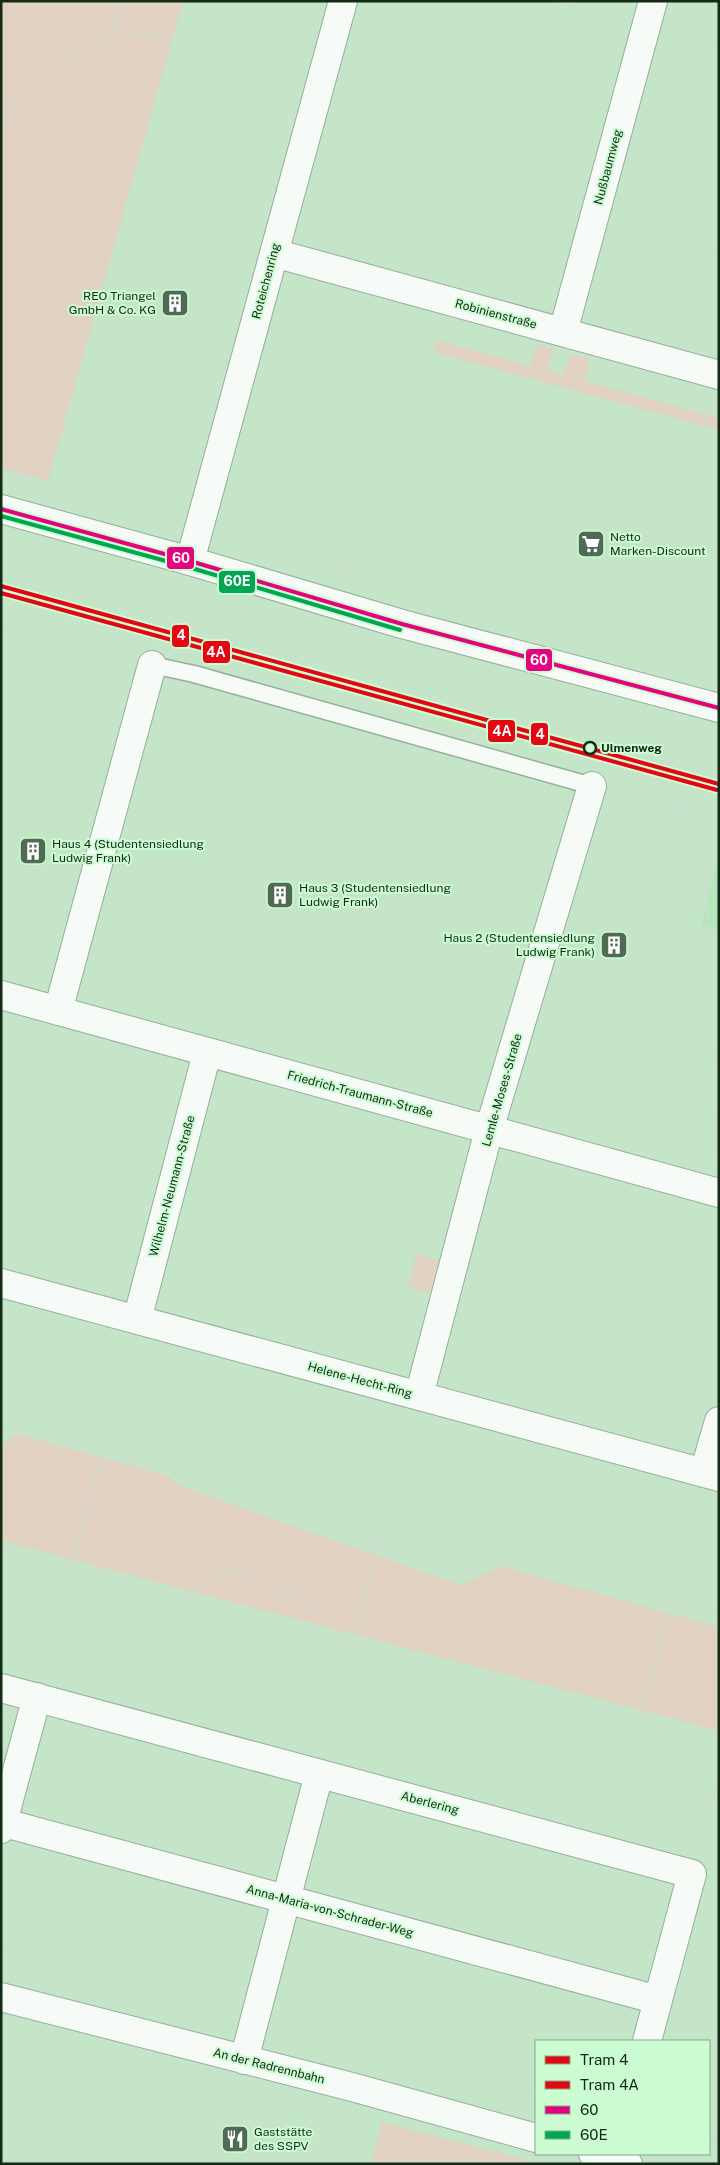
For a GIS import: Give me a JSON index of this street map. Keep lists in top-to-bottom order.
{
  "streets": {
    "street": [
      "Nußbaumweg",
      "Roteichenring",
      "Robinienstraße",
      "Lemle-Moses-Straße",
      "Friedrich-Traumann-Straße",
      "Wilhelm-Neumann-Straße",
      "Helene-Hecht-Ring",
      "Aberlering",
      "Anna-Maria-von-Schrader-Weg",
      "An der Radrennbahn"
    ]
  },
  "crossings": [
    ["Nußbaumweg", "Robinienstraße"],
    ["Roteichenring", "Robinienstraße"],
    ["Lemle-Moses-Straße", "Friedrich-Traumann-Straße"],
    ["Lemle-Moses-Straße", "Helene-Hecht-Ring"],
    ["Friedrich-Traumann-Straße", "Wilhelm-Neumann-Straße"],
    ["Wilhelm-Neumann-Straße", "Helene-Hecht-Ring"]
  ],
  "places": {
    "building": [
      "REO Triangel GmbH & Co. KG",
      "Haus 4 (Studentensiedlung Ludwig Frank)",
      "Haus 3 (Studentensiedlung Ludwig Frank)",
      "Haus 2 (Studentensiedlung Ludwig Frank)"
    ],
    "supermarket": ["Netto Marken-Discount"],
    "other": ["Ulmenweg"],
    "restaurant": ["Gaststätte des SSPV"]
  },
  "lines": [
    "transit line 60",
    "transit line 60E",
    "tram line 4",
    "tram line 4A"
  ],
  "legend": [
    "Tram 4",
    "Tram 4A",
    "60",
    "60E"
  ]
}
